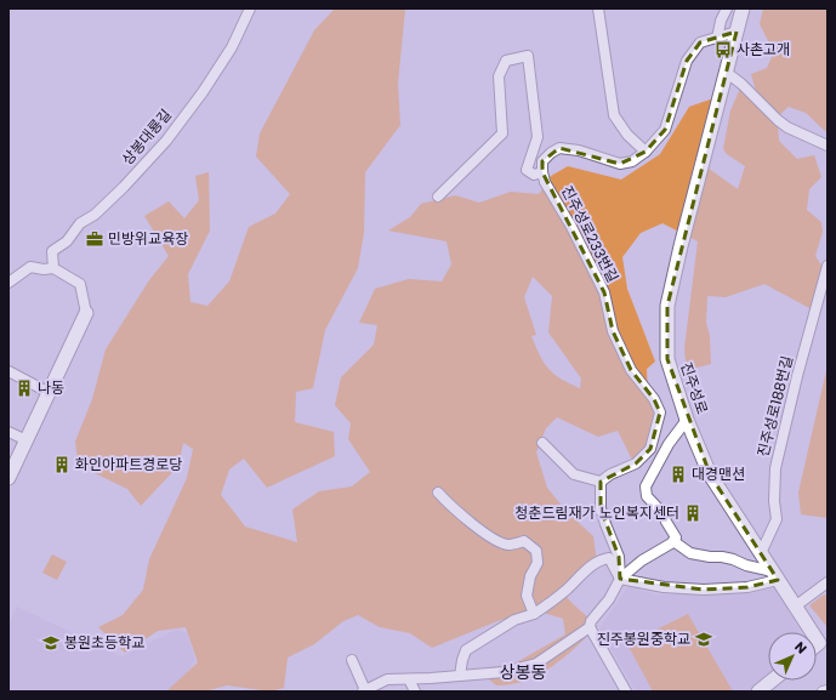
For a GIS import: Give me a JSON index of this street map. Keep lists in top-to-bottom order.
{
  "streets": {
    "main road": ["진주성로"],
    "street": ["상봉대룡길", "진주성로233번길", "진주성로188번길"]
  },
  "crossings": [
    ["진주성로", "진주성로188번길"]
  ],
  "districts": ["상봉동"],
  "places": {
    "bus stop": ["사촌고개"],
    "office": ["민방위교육장"],
    "building": [
      "나동",
      "화인아파트경로당",
      "대경맨션",
      "청춘드림재가 노인복지센터"
    ],
    "school or university": ["진주봉원중학교", "봉원초등학교"]
  },
  "north": "top right"
}
